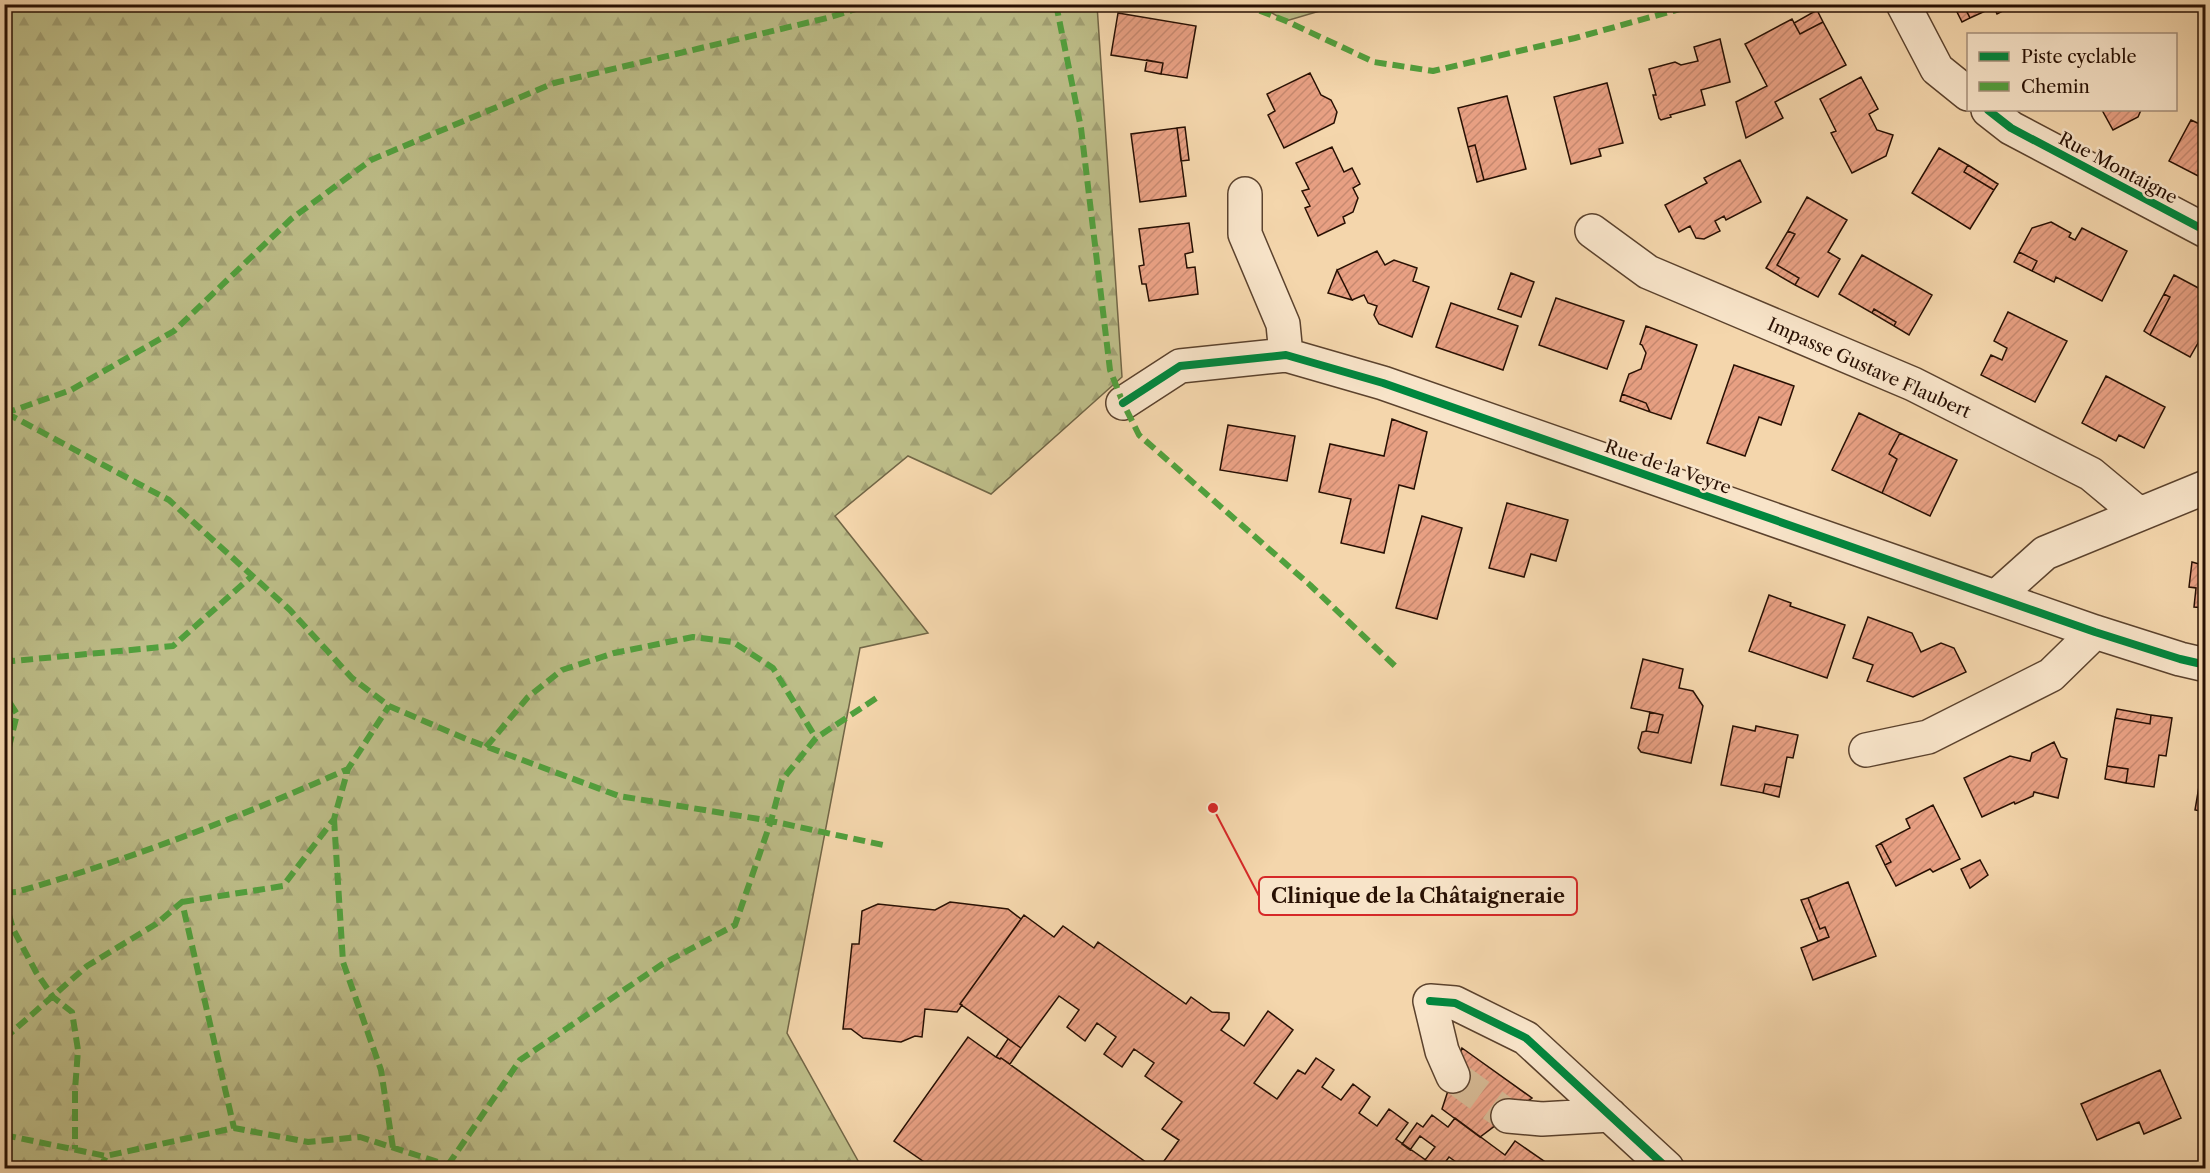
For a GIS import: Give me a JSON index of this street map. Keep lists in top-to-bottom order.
{
  "streets": {
    "street": ["Rue Montaigne", "Impasse Gustave Flaubert", "Rue de la Veyre"]
  },
  "places": ["Clinique de la Châtaigneraie"],
  "legend": ["Piste cyclable", "Chemin"]
}
